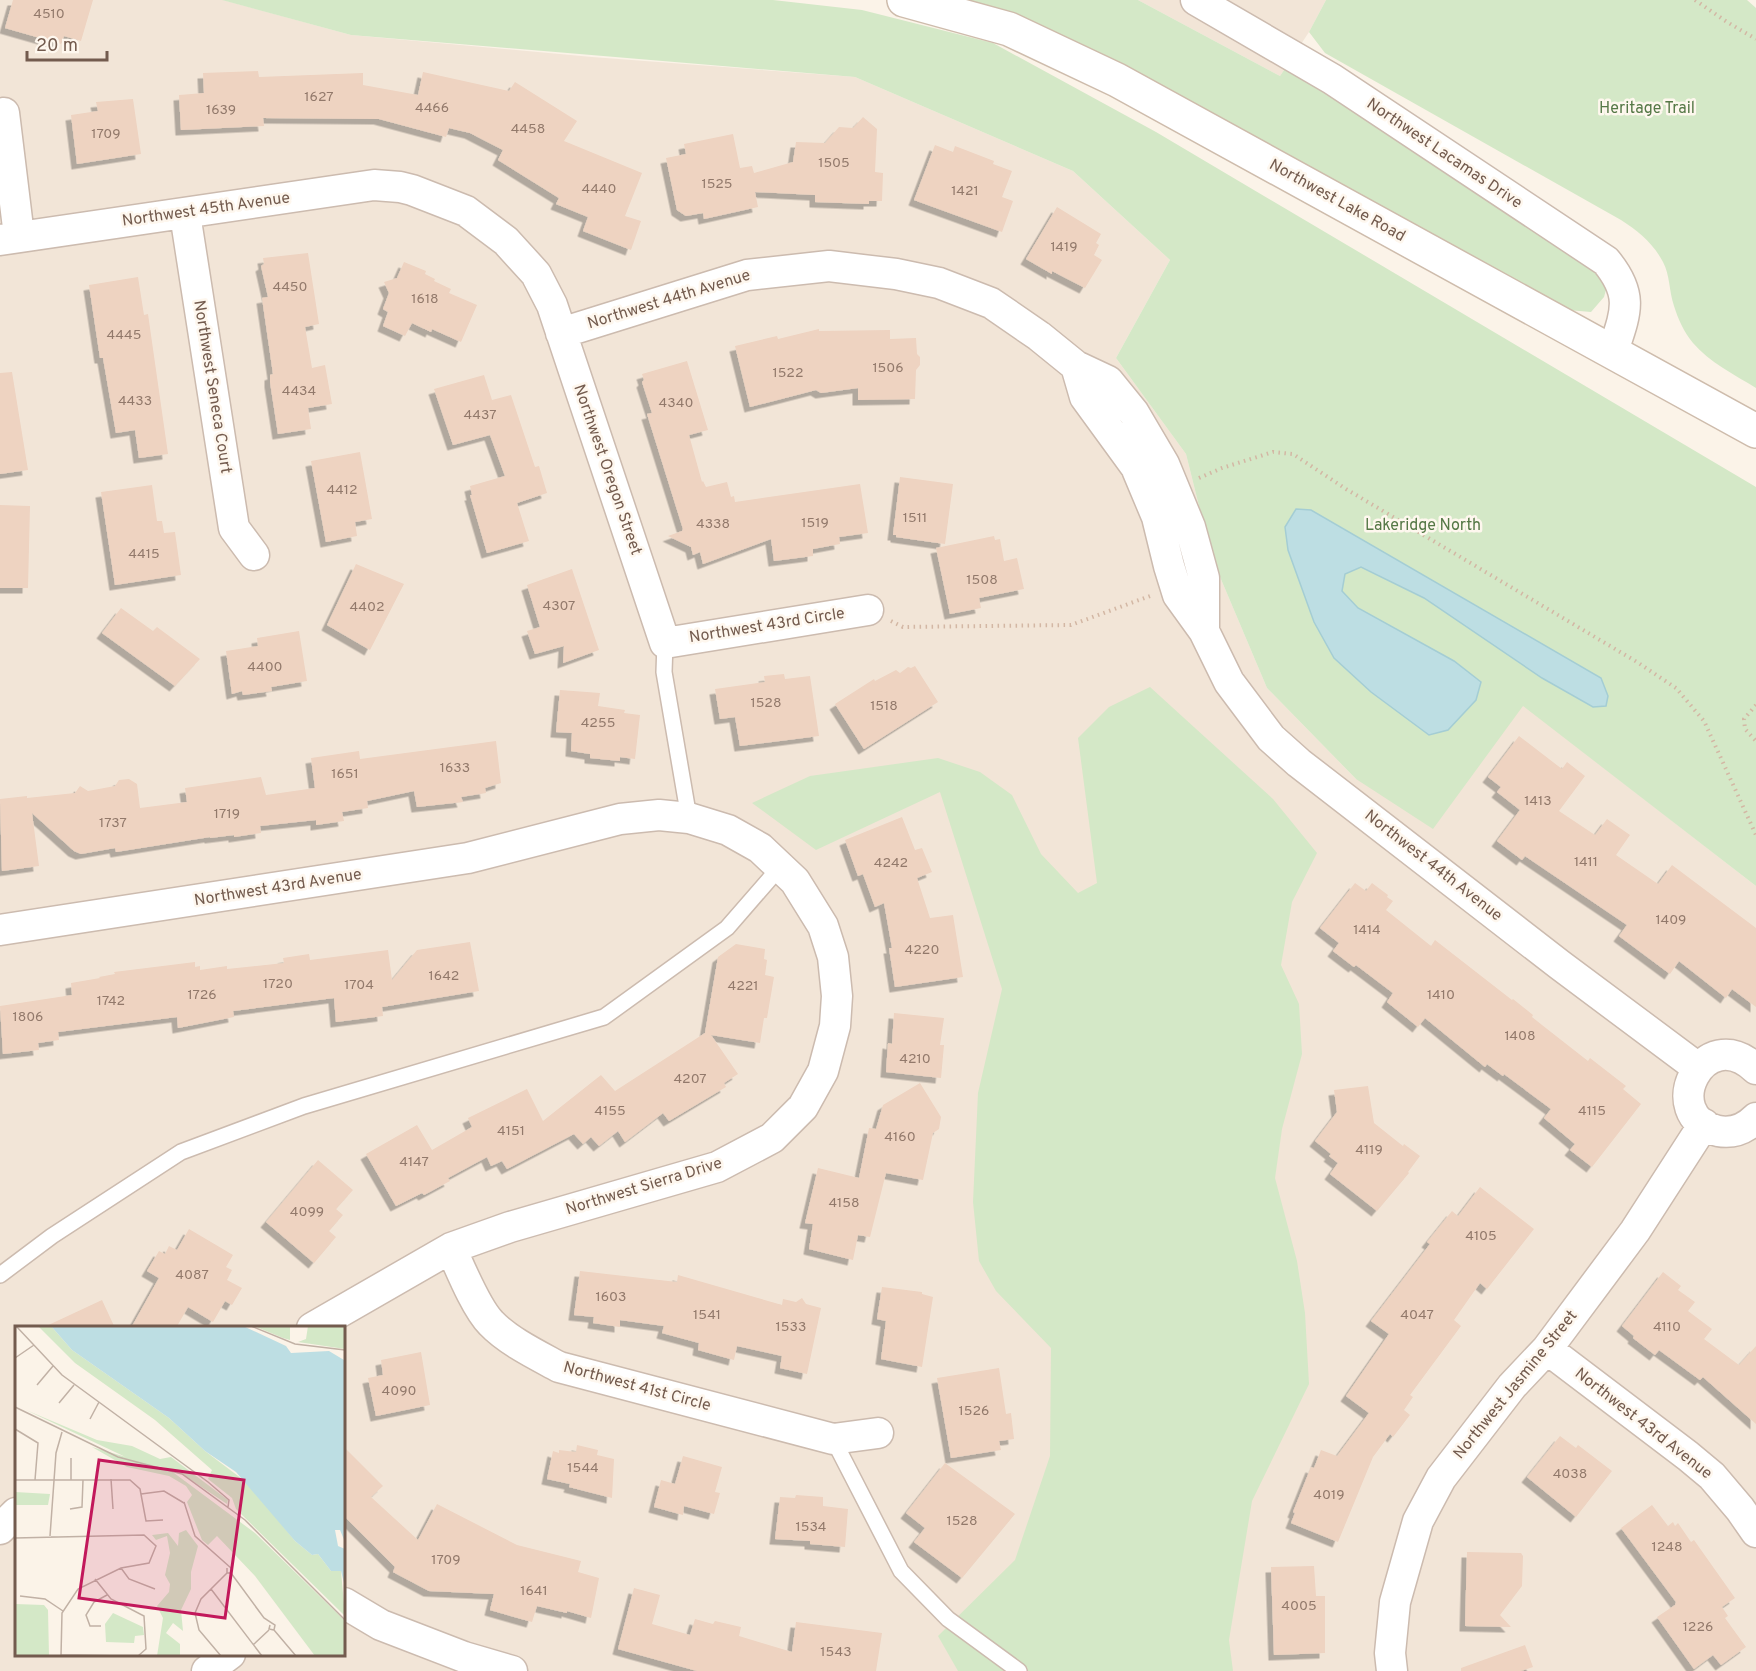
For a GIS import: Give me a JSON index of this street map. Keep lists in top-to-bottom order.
{
  "streets": {
    "main road": ["Northwest Lake Road"],
    "street": [
      "Northwest Lacamas Drive",
      "Northwest 45th Avenue",
      "Northwest 44th Avenue",
      "Northwest Seneca Court",
      "Northwest Oregon Street",
      "Northwest 43rd Circle",
      "Northwest 43rd Avenue",
      "Northwest Sierra Drive",
      "Northwest Jasmine Street",
      "Northwest 41st Circle"
    ]
  },
  "crossings": [
    ["Northwest Lacamas Drive", "Northwest Lake Road"],
    ["Northwest 45th Avenue", "Northwest Seneca Court"],
    ["Northwest 45th Avenue", "Northwest Oregon Street"],
    ["Northwest 44th Avenue", "Northwest Oregon Street"],
    ["Northwest Oregon Street", "Northwest 43rd Circle"],
    ["Northwest Oregon Street", "Northwest Sierra Drive"],
    ["Northwest 43rd Avenue", "Northwest Sierra Drive"],
    ["Northwest 43rd Avenue", "Northwest Jasmine Street"],
    ["Northwest Sierra Drive", "Northwest 41st Circle"]
  ],
  "parks": ["Heritage Trail", "Lakeridge North"],
  "house_numbers": [
    "4510",
    "1627",
    "4466",
    "1639",
    "4458",
    "1709",
    "1505",
    "1525",
    "4440",
    "1421",
    "1419",
    "4450",
    "1618",
    "4445",
    "1506",
    "1522",
    "4434",
    "4433",
    "4340",
    "4437",
    "4412",
    "1511",
    "1519",
    "4338",
    "4415",
    "1508",
    "4307",
    "4402",
    "4400",
    "1528",
    "1518",
    "4255",
    "1633",
    "1651",
    "1413",
    "1719",
    "1737",
    "1411",
    "4242",
    "1409",
    "1414",
    "4220",
    "1642",
    "1720",
    "1704",
    "4221",
    "1726",
    "1410",
    "1742",
    "1806",
    "1408",
    "4210",
    "4207",
    "4155",
    "4115",
    "4151",
    "4160",
    "4119",
    "4147",
    "4158",
    "4099",
    "4105",
    "4087",
    "1603",
    "1541",
    "4047",
    "1533",
    "4110",
    "4090",
    "1526",
    "1544",
    "4038",
    "4019",
    "1528",
    "1534",
    "1248",
    "1709",
    "1641",
    "4005",
    "1226",
    "1543"
  ],
  "scale_bar": "20 m"
}
